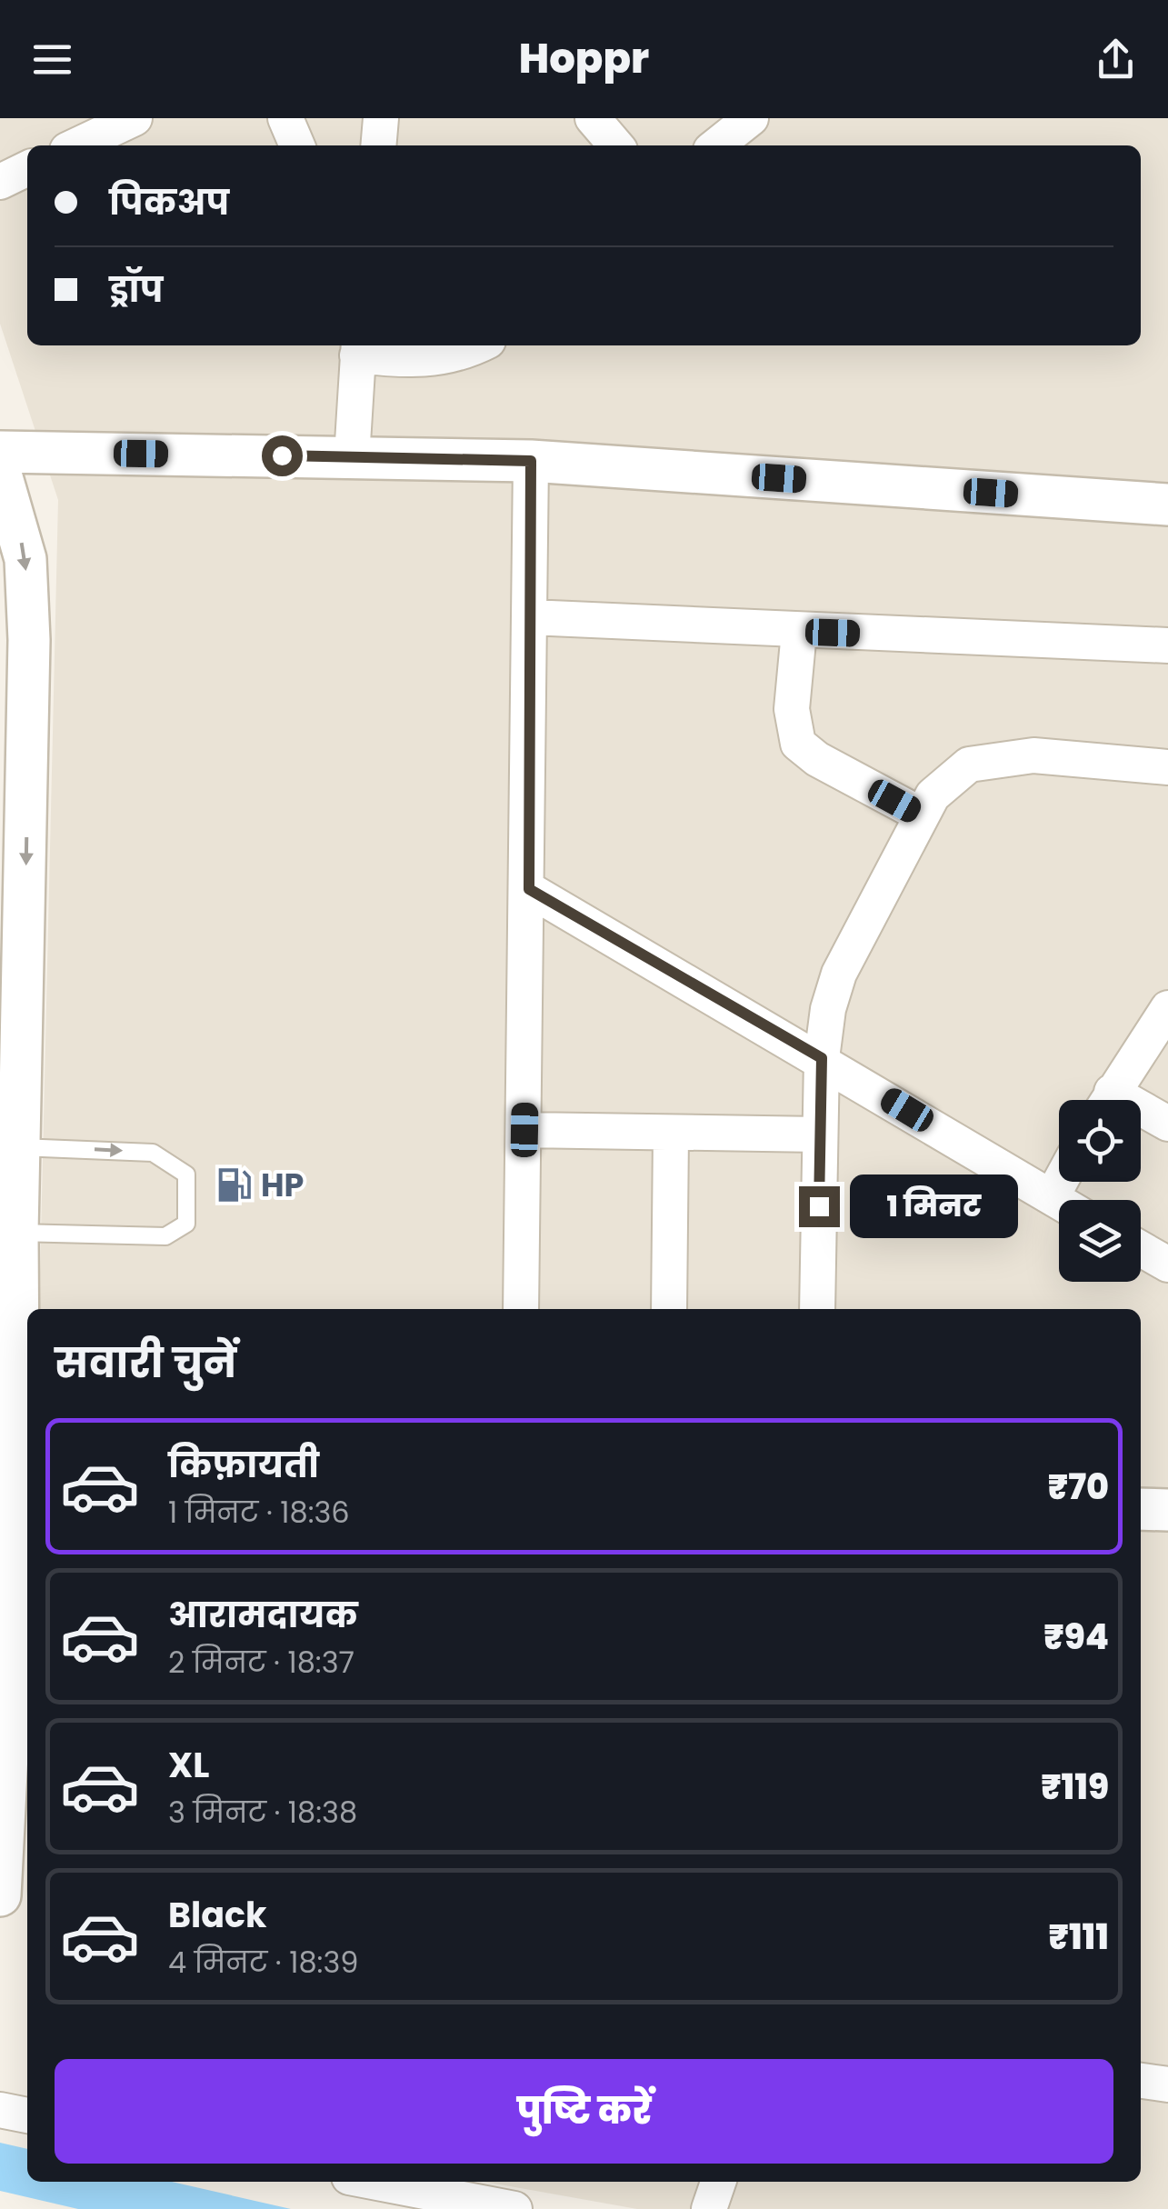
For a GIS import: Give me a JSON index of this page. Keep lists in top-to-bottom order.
{
  "places": {
    "fuel station": ["HP"]
  },
  "page": {
    "header": "Hoppr",
    "banner": ["पिकअप", "ड्रॉप"],
    "bubble": "1 मिनट",
    "heading": "सवारी चुनें",
    "list": [
      {
        "name": "किफ़ायती",
        "note": "1 मिनट · 18:36",
        "value": "₹70"
      },
      {
        "name": "आरामदायक",
        "note": "2 मिनट · 18:37",
        "value": "₹94"
      },
      {
        "name": "XL",
        "note": "3 मिनट · 18:38",
        "value": "₹119"
      },
      {
        "name": "Black",
        "note": "4 मिनट · 18:39",
        "value": "₹111"
      }
    ],
    "buttons": "पुष्टि करें"
  }
}
